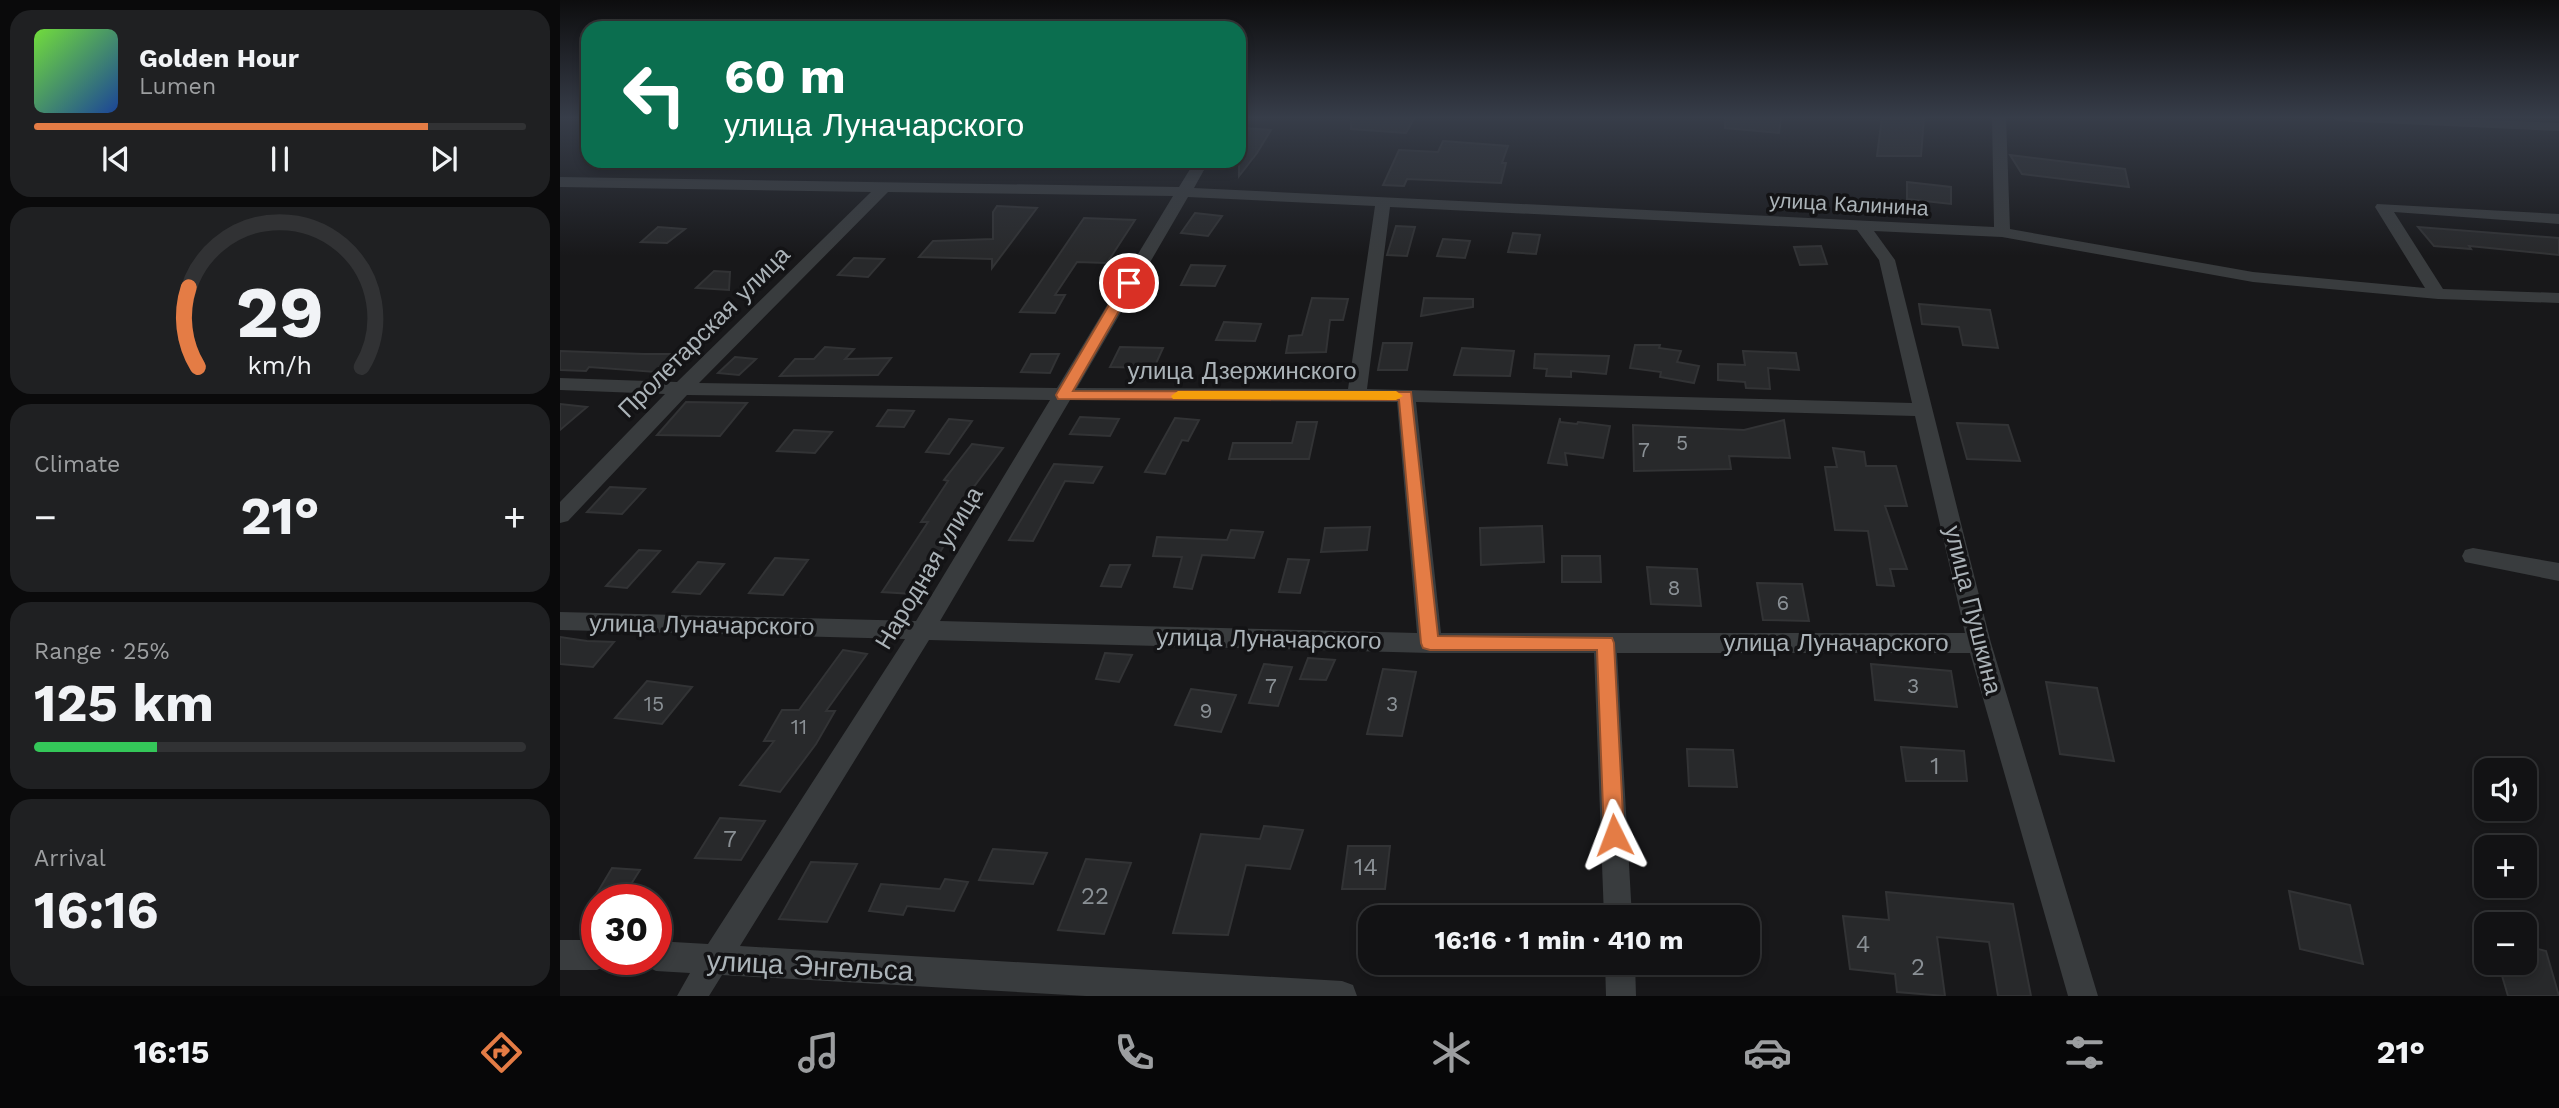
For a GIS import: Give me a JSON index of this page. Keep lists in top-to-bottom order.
{
  "streets": {
    "street": [
      "улица Калинина",
      "Пролетарская улица",
      "улица Дзержинского",
      "Народная улица",
      "улица Пушкина",
      "улица Луначарского",
      "улица Энгельса"
    ]
  },
  "crossings": [
    ["улица Калинина", "Пролетарская улица"],
    ["улица Калинина", "Народная улица"],
    ["улица Калинина", "улица Пушкина"],
    ["Пролетарская улица", "улица Дзержинского"],
    ["улица Дзержинского", "Народная улица"],
    ["улица Дзержинского", "улица Пушкина"],
    ["Народная улица", "улица Луначарского"],
    ["Народная улица", "улица Энгельса"],
    ["улица Пушкина", "улица Луначарского"]
  ],
  "house_numbers": [
    "5",
    "7",
    "8",
    "6",
    "7",
    "3",
    "15",
    "3",
    "9",
    "11",
    "1",
    "7",
    "14",
    "22",
    "4",
    "2"
  ],
  "page": {
    "turn": ["60 m", "улица Луначарского"],
    "song": ["Golden Hour", "Lumen"],
    "tile": [
      "Climate",
      ["Range · 25%", "125 km"],
      ["Arrival", "16:16"]
    ],
    "heat": ["−", "21°", "+"],
    "map_buttons": ["+", "−"],
    "limit": "30",
    "trip": "16:16 · 1 min · 410 m",
    "tabs": ["16:15", "21°"],
    "gauge": ["29", "km/h"]
  }
}
